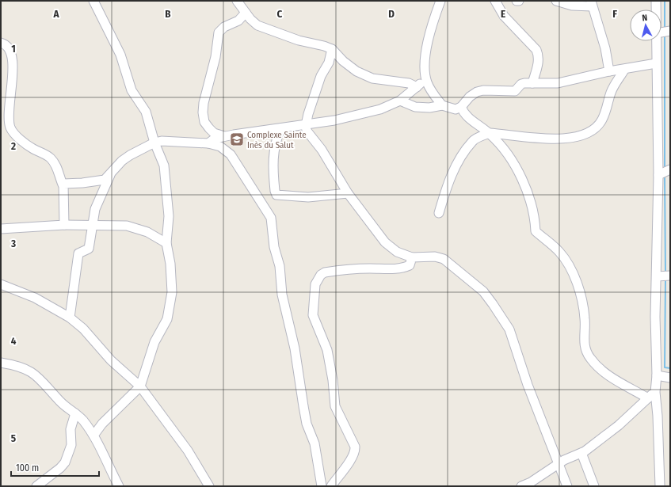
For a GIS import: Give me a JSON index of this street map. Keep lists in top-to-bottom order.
{
  "places": {
    "school or university": ["Complexe Sainte Inès du Salut"]
  },
  "scale_bar": "100 m",
  "north": "top",
  "grid": {
    "columns": [
      "A",
      "B",
      "C",
      "D",
      "E",
      "F"
    ],
    "rows": [
      "1",
      "2",
      "3",
      "4",
      "5"
    ]
  }
}
